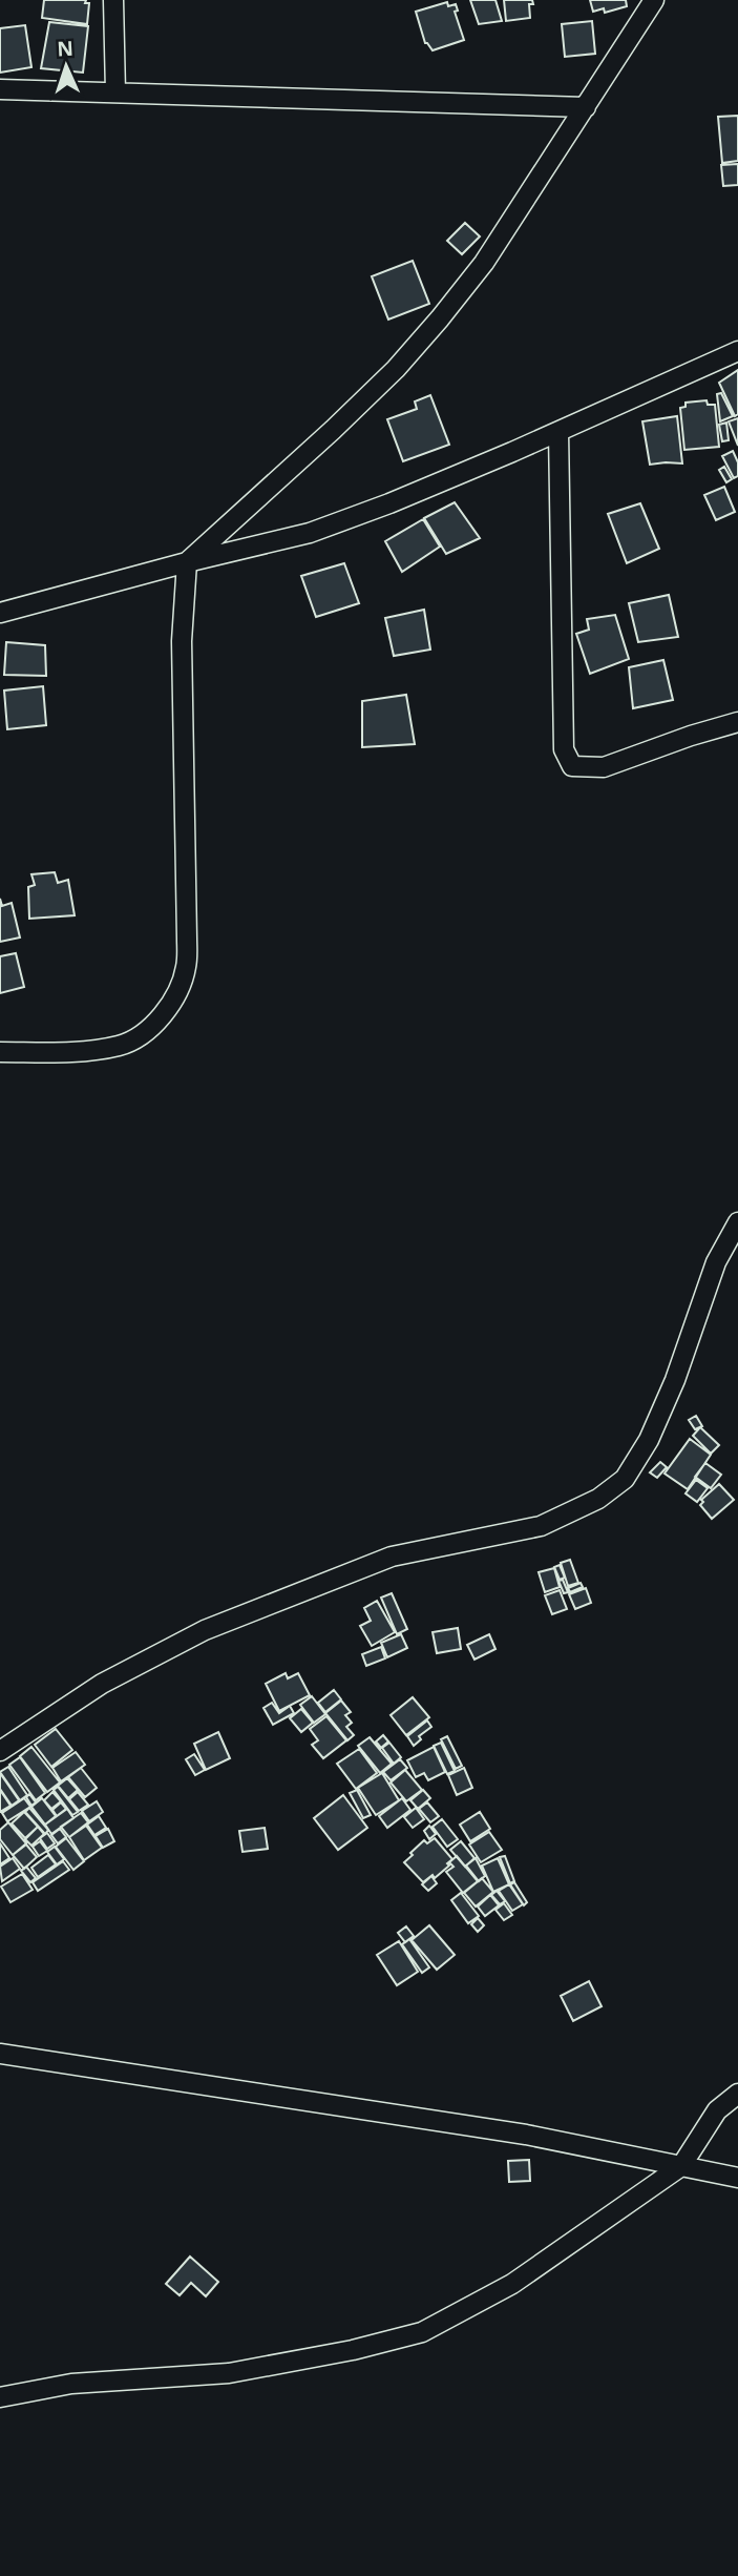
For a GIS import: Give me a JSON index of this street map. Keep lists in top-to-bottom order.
{
  "north": "top"
}
